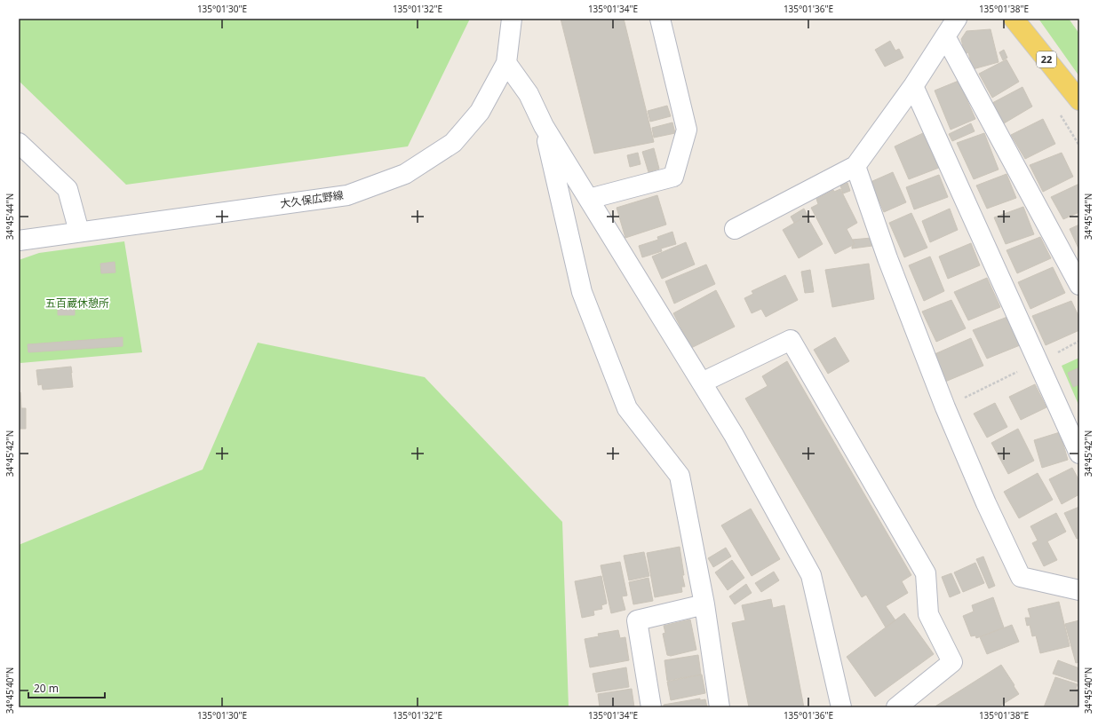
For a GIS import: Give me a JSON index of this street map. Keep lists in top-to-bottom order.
{
  "streets": {
    "main road": ["22"],
    "street": ["大久保広野線"]
  },
  "parks": ["五百蔵休憩所"],
  "scale_bar": "20 m",
  "coordinates": [
    "135°01'30\"E",
    "135°01'32\"E",
    "135°01'34\"E",
    "135°01'36\"E",
    "135°01'38\"E",
    "34°45'44\"N",
    "34°45'42\"N",
    "34°45'40\"N"
  ]
}
